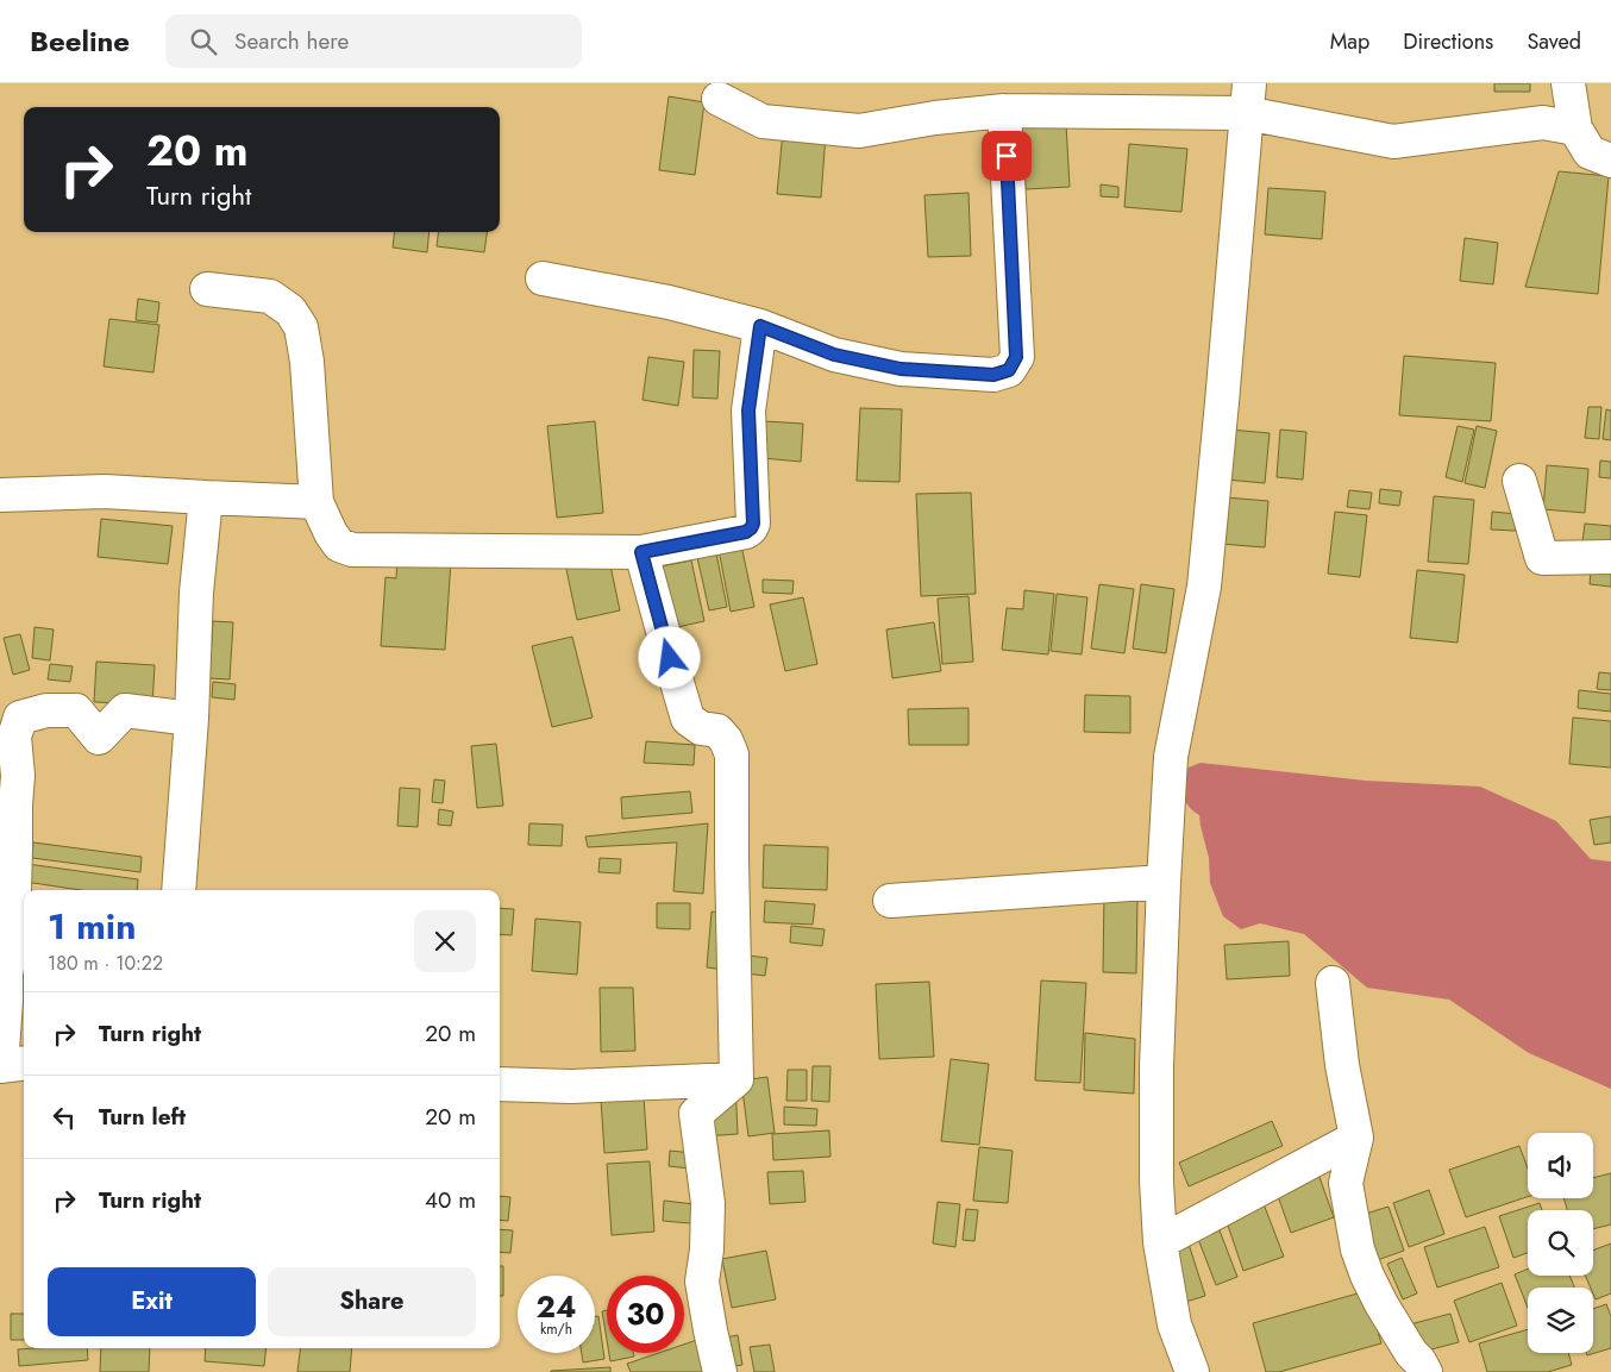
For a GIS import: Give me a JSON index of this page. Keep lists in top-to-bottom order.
{
  "page": {
    "header": "Beeline",
    "search": "Search here",
    "nav": ["Map", "Directions", "Saved"],
    "turn": ["20 m", "Turn right"],
    "heading": ["1 min", "180 m · 10:22"],
    "list": [
      {
        "name": "Turn right",
        "value": "20 m"
      },
      {
        "name": "Turn left",
        "value": "20 m"
      },
      {
        "name": "Turn right",
        "value": "40 m"
      }
    ],
    "buttons": ["Exit", "Share"],
    "speed": "24 km/h",
    "limit": "30"
  }
}
